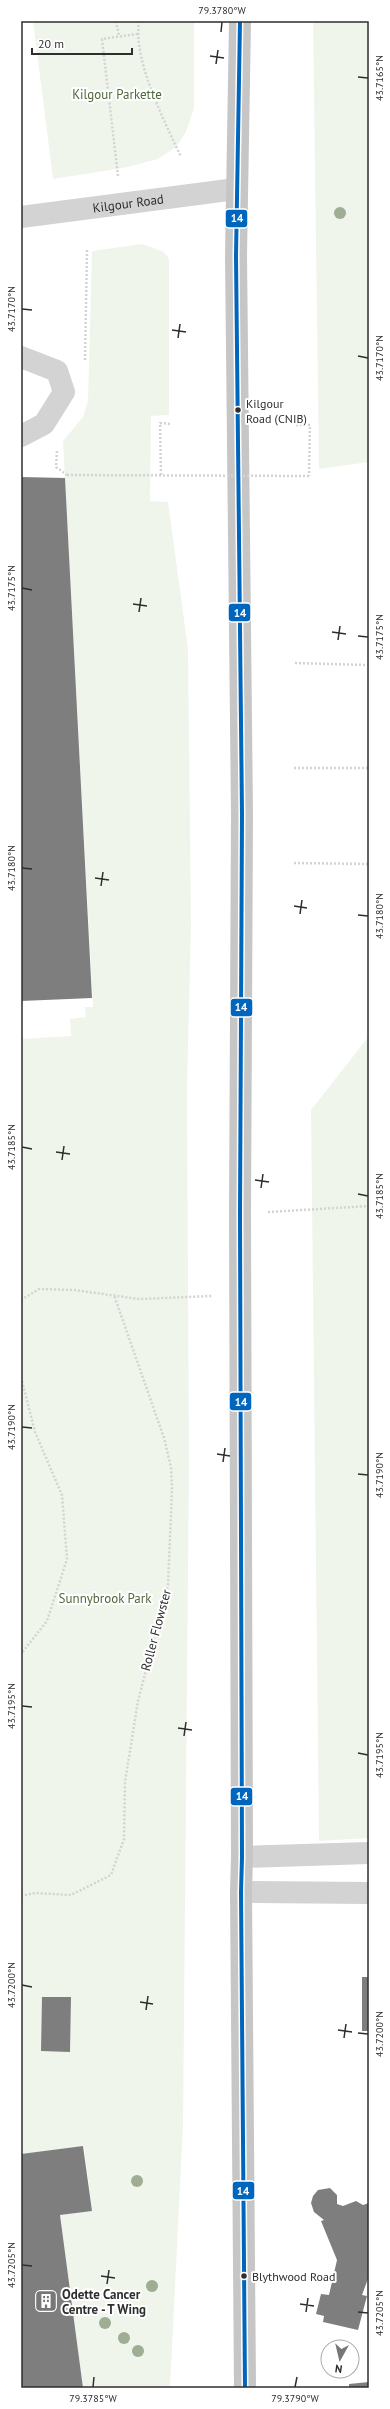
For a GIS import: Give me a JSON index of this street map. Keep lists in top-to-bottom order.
{
  "streets": {
    "street": ["Kilgour Road"],
    "path": ["Roller Flowster"]
  },
  "parks": ["Kilgour Parkette", "Sunnybrook Park"],
  "places": {
    "other": ["Kilgour Road (CNIB)", "Blythwood Road"],
    "building": ["Odette Cancer Centre - T Wing"]
  },
  "lines": ["transit line 14"],
  "scale_bar": "20 m",
  "north": "bottom",
  "coordinates": [
    "79.3780°W",
    "43.7165°N",
    "43.7170°N",
    "43.7175°N",
    "43.7180°N",
    "43.7185°N",
    "43.7190°N",
    "43.7195°N",
    "43.7200°N",
    "43.7205°N",
    "79.3785°W",
    "79.3790°W"
  ]
}
